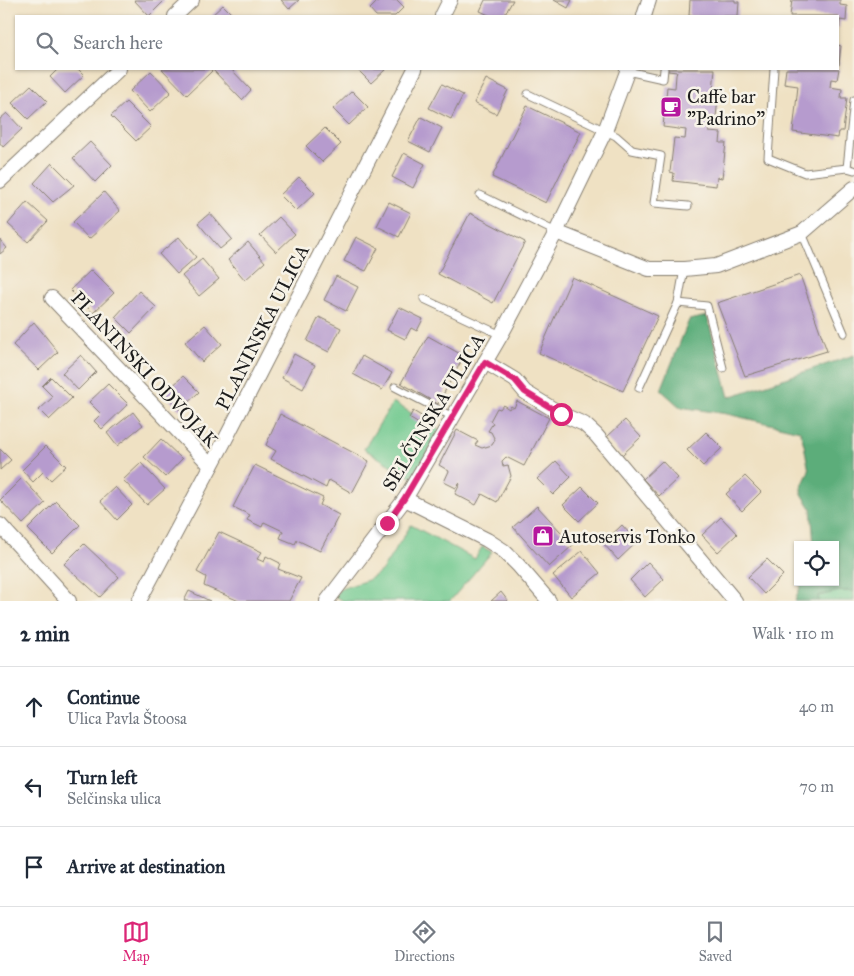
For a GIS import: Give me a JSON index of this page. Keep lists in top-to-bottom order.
{
  "streets": {
    "street": ["PLANINSKA ULICA", "PLANINSKI ODVOJAK", "SELČINSKA ULICA"]
  },
  "crossings": [
    ["PLANINSKA ULICA", "PLANINSKI ODVOJAK"]
  ],
  "places": {
    "cafe": ["Caffe bar \"Padrino\""],
    "shop": ["Autoservis Tonko"]
  },
  "page": {
    "search": "Search here",
    "heading": ["2 min", "Walk · 110 m"],
    "list": [
      ["Continue", "Ulica Pavla Štoosa", "40 m"],
      ["Turn left", "Selčinska ulica", "70 m"],
      "Arrive at destination"
    ],
    "nav": ["Map", "Directions", "Saved"]
  }
}
